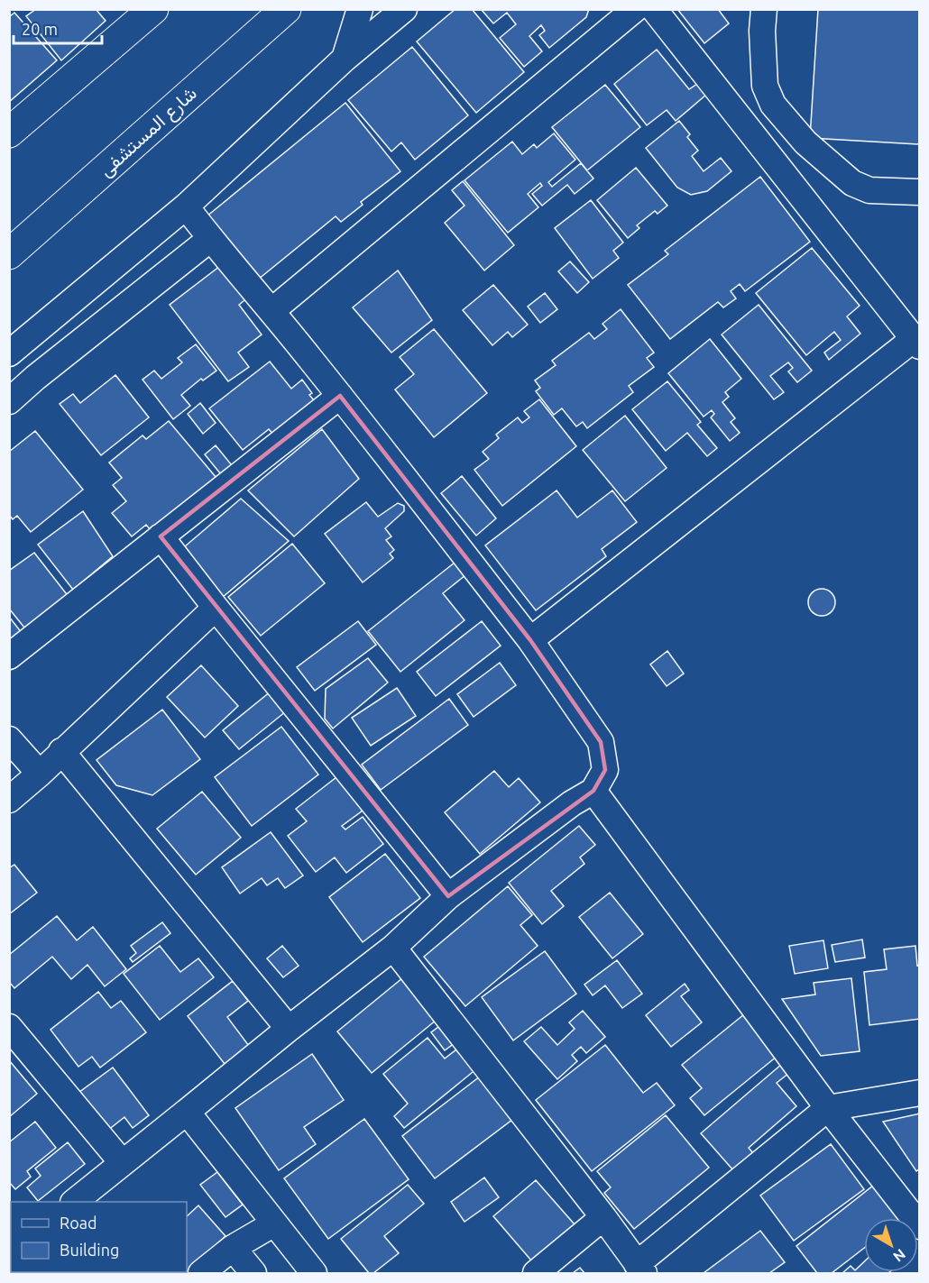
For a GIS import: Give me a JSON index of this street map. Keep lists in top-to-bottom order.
{
  "streets": {
    "main road": ["شارع المستشفى"]
  },
  "legend": ["Road", "Building"],
  "scale_bar": "20 m",
  "north": "bottom right"
}
